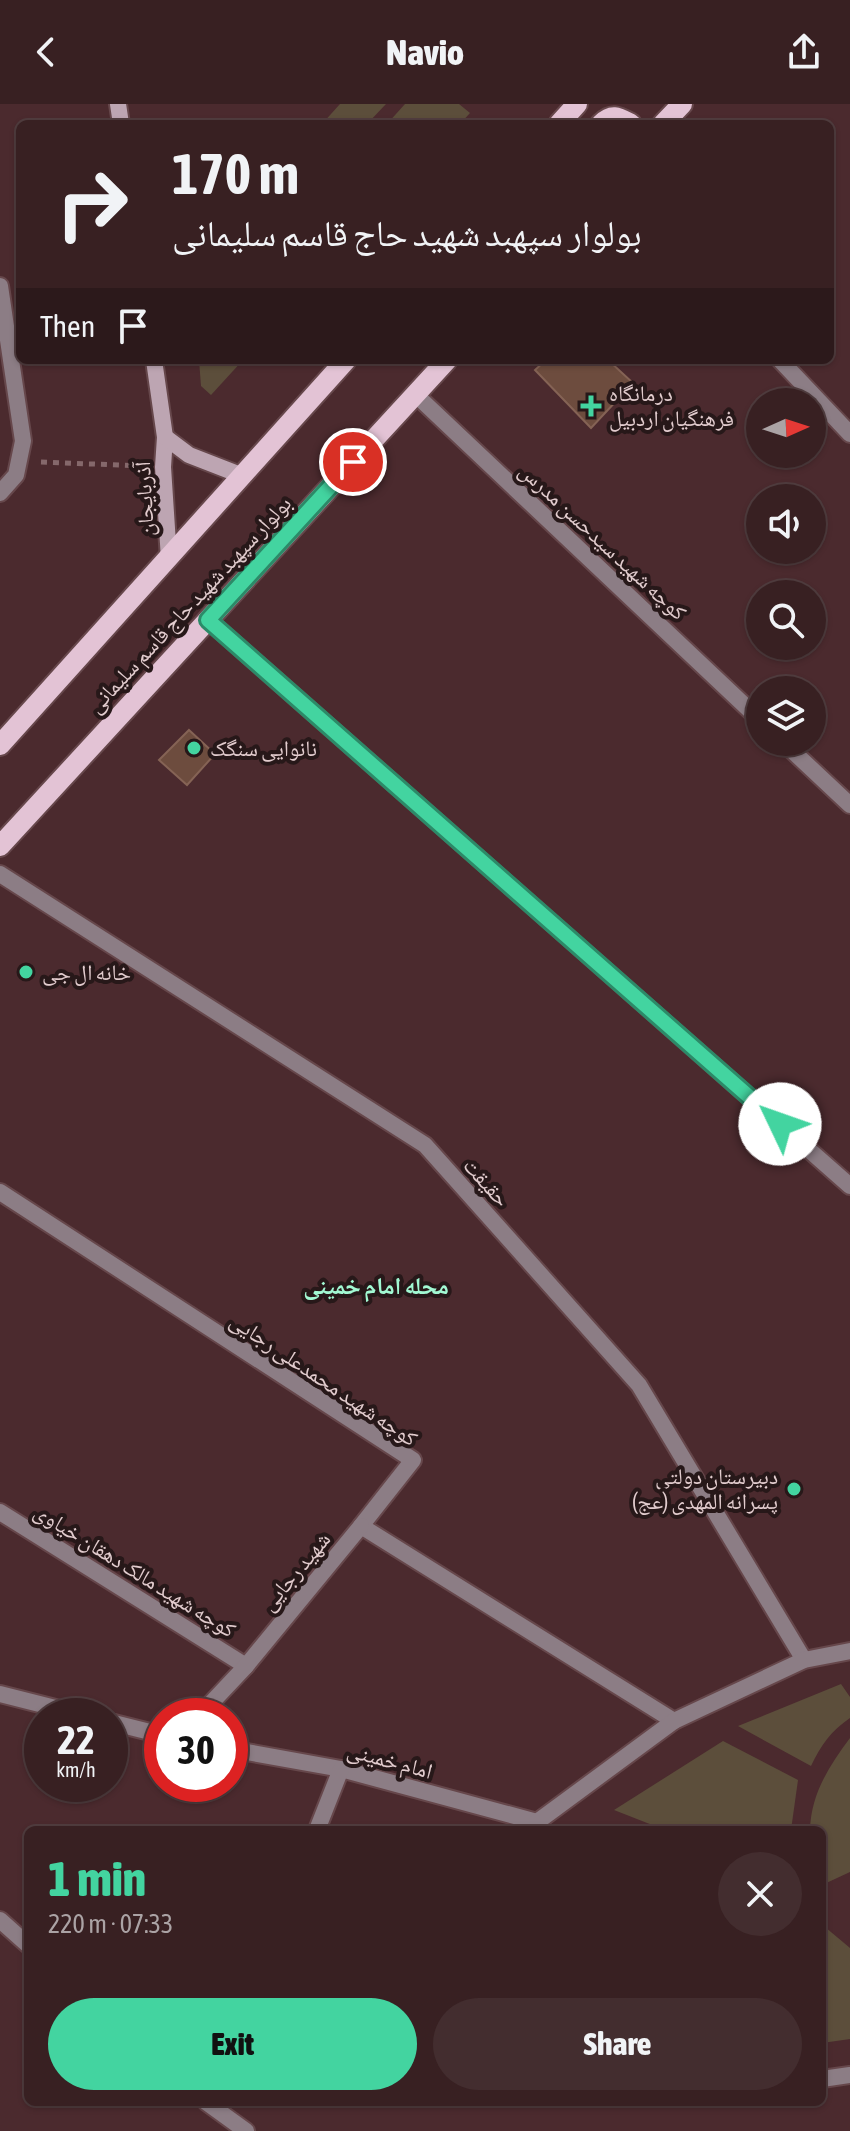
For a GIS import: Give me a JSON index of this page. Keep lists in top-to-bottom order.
{
  "streets": {
    "main road": ["بولوار سپهبد شهید حاج قاسم سلیمانی"],
    "street": [
      "آذربایجان",
      "کوچه شهید سیدحسن مدرس",
      "حقیقت",
      "کوچه شهید محمدعلی رجایی",
      "کوچه شهید مالک دهقان‌ خیاوی",
      "شهید رجایی",
      "امام خمینی"
    ]
  },
  "crossings": [
    ["آذربایجان", "بولوار سپهبد شهید حاج قاسم سلیمانی"],
    ["کوچه شهید سیدحسن مدرس", "بولوار سپهبد شهید حاج قاسم سلیمانی"],
    ["کوچه شهید محمدعلی رجایی", "شهید رجایی"],
    ["کوچه شهید مالک دهقان‌ خیاوی", "شهید رجایی"]
  ],
  "districts": ["محله امام خمینی"],
  "places": {
    "health": ["درمانگاه فرهنگیان اردبیل"],
    "other": ["نانوایی سنگک", "خانه ال جی", "دبیرستان دولتی پسرانه المهدی (عج)"]
  },
  "north": "right",
  "page": {
    "header": "Navio",
    "turn": ["170 m", "بولوار سپهبد شهید حاج قاسم سلیمانی"],
    "then": "Then",
    "speed": "22 km/h",
    "limit": "30",
    "heading": ["1 min", "220 m · 07:33"],
    "buttons": ["Exit", "Share"]
  }
}
